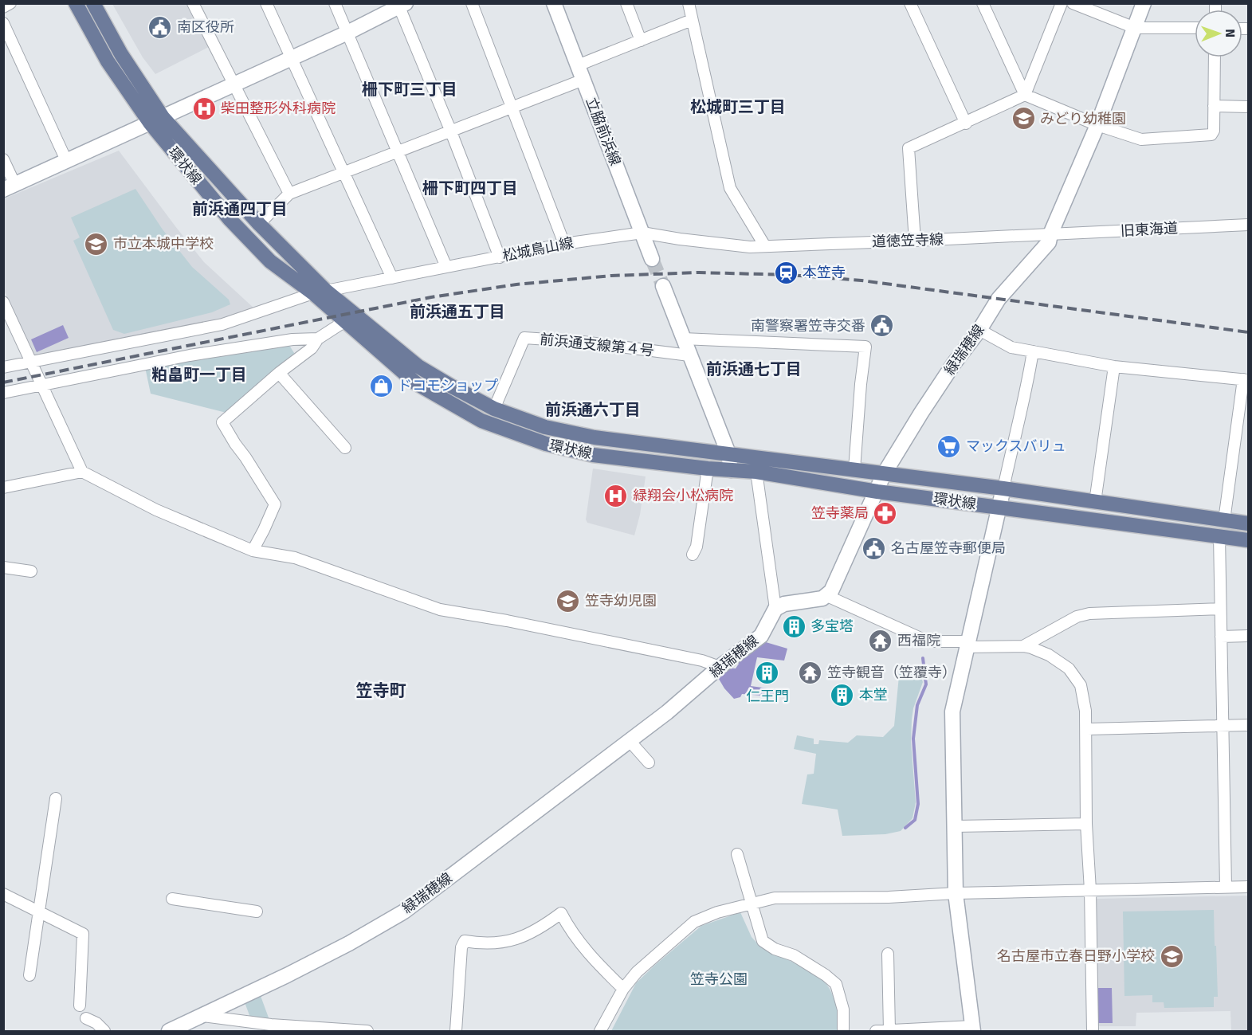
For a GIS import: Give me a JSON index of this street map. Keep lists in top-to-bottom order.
{
  "streets": {
    "main road": ["立脇前浜線", "環状線", "緑瑞穂線"],
    "street": [
      "旧東海道",
      "道徳笠寺線",
      "松城鳥山線",
      "前浜通支線第４号"
    ]
  },
  "crossings": [
    ["立脇前浜線", "松城鳥山線"],
    ["環状線", "松城鳥山線"],
    ["環状線", "前浜通支線第４号"],
    ["環状線", "緑瑞穂線"],
    ["旧東海道", "道徳笠寺線"],
    ["旧東海道", "緑瑞穂線"],
    ["道徳笠寺線", "松城鳥山線"],
    ["道徳笠寺線", "緑瑞穂線"]
  ],
  "districts": [
    "柵下町三丁目",
    "松城町三丁目",
    "柵下町四丁目",
    "前浜通四丁目",
    "前浜通五丁目",
    "前浜通七丁目",
    "粕畠町一丁目",
    "前浜通六丁目",
    "笠寺町"
  ],
  "parks": ["笠寺公園"],
  "places": {
    "public building": ["南区役所", "南警察署笠寺交番", "名古屋笠寺郵便局"],
    "hospital": ["柴田整形外科病院", "緑翔会小松病院"],
    "school or university": [
      "みどり幼稚園",
      "市立本城中学校",
      "笠寺幼児園",
      "名古屋市立春日野小学校"
    ],
    "station": ["本笠寺"],
    "shop": ["ドコモショップ"],
    "supermarket": ["マックスバリュ"],
    "pharmacy": ["笠寺薬局"],
    "building": ["多宝塔", "仁王門", "本堂"],
    "temple": ["西福院", "笠寺観音（笠覆寺）"]
  },
  "north": "right"
}
